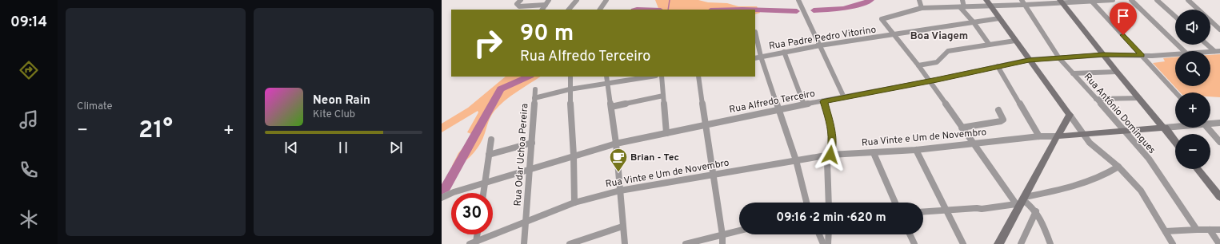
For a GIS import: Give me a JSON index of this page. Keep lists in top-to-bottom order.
{
  "streets": {
    "street": [
      "Rua Padre Pedro Vitorino",
      "Rua Alfredo Terceiro",
      "Rua Antônio Domingues",
      "Rua Vinte e Um de Novembro",
      "Rua Odar Uchoa Pereira"
    ]
  },
  "crossings": [
    ["Rua Alfredo Terceiro", "Rua Antônio Domingues"],
    ["Rua Alfredo Terceiro", "Rua Odar Uchoa Pereira"],
    ["Rua Antônio Domingues", "Rua Vinte e Um de Novembro"],
    ["Rua Vinte e Um de Novembro", "Rua Odar Uchoa Pereira"]
  ],
  "districts": ["Boa Viagem"],
  "places": {
    "cafe": ["Brian - Tec"]
  },
  "page": {
    "tabs": "09:14",
    "tile": "Climate",
    "map_buttons": ["+", "−"],
    "turn": ["90 m", "Rua Alfredo Terceiro"],
    "song": ["Neon Rain", "Kite Club"],
    "heat": ["−", "21°", "+"],
    "limit": "30",
    "trip": "09:16 · 2 min · 620 m"
  }
}
